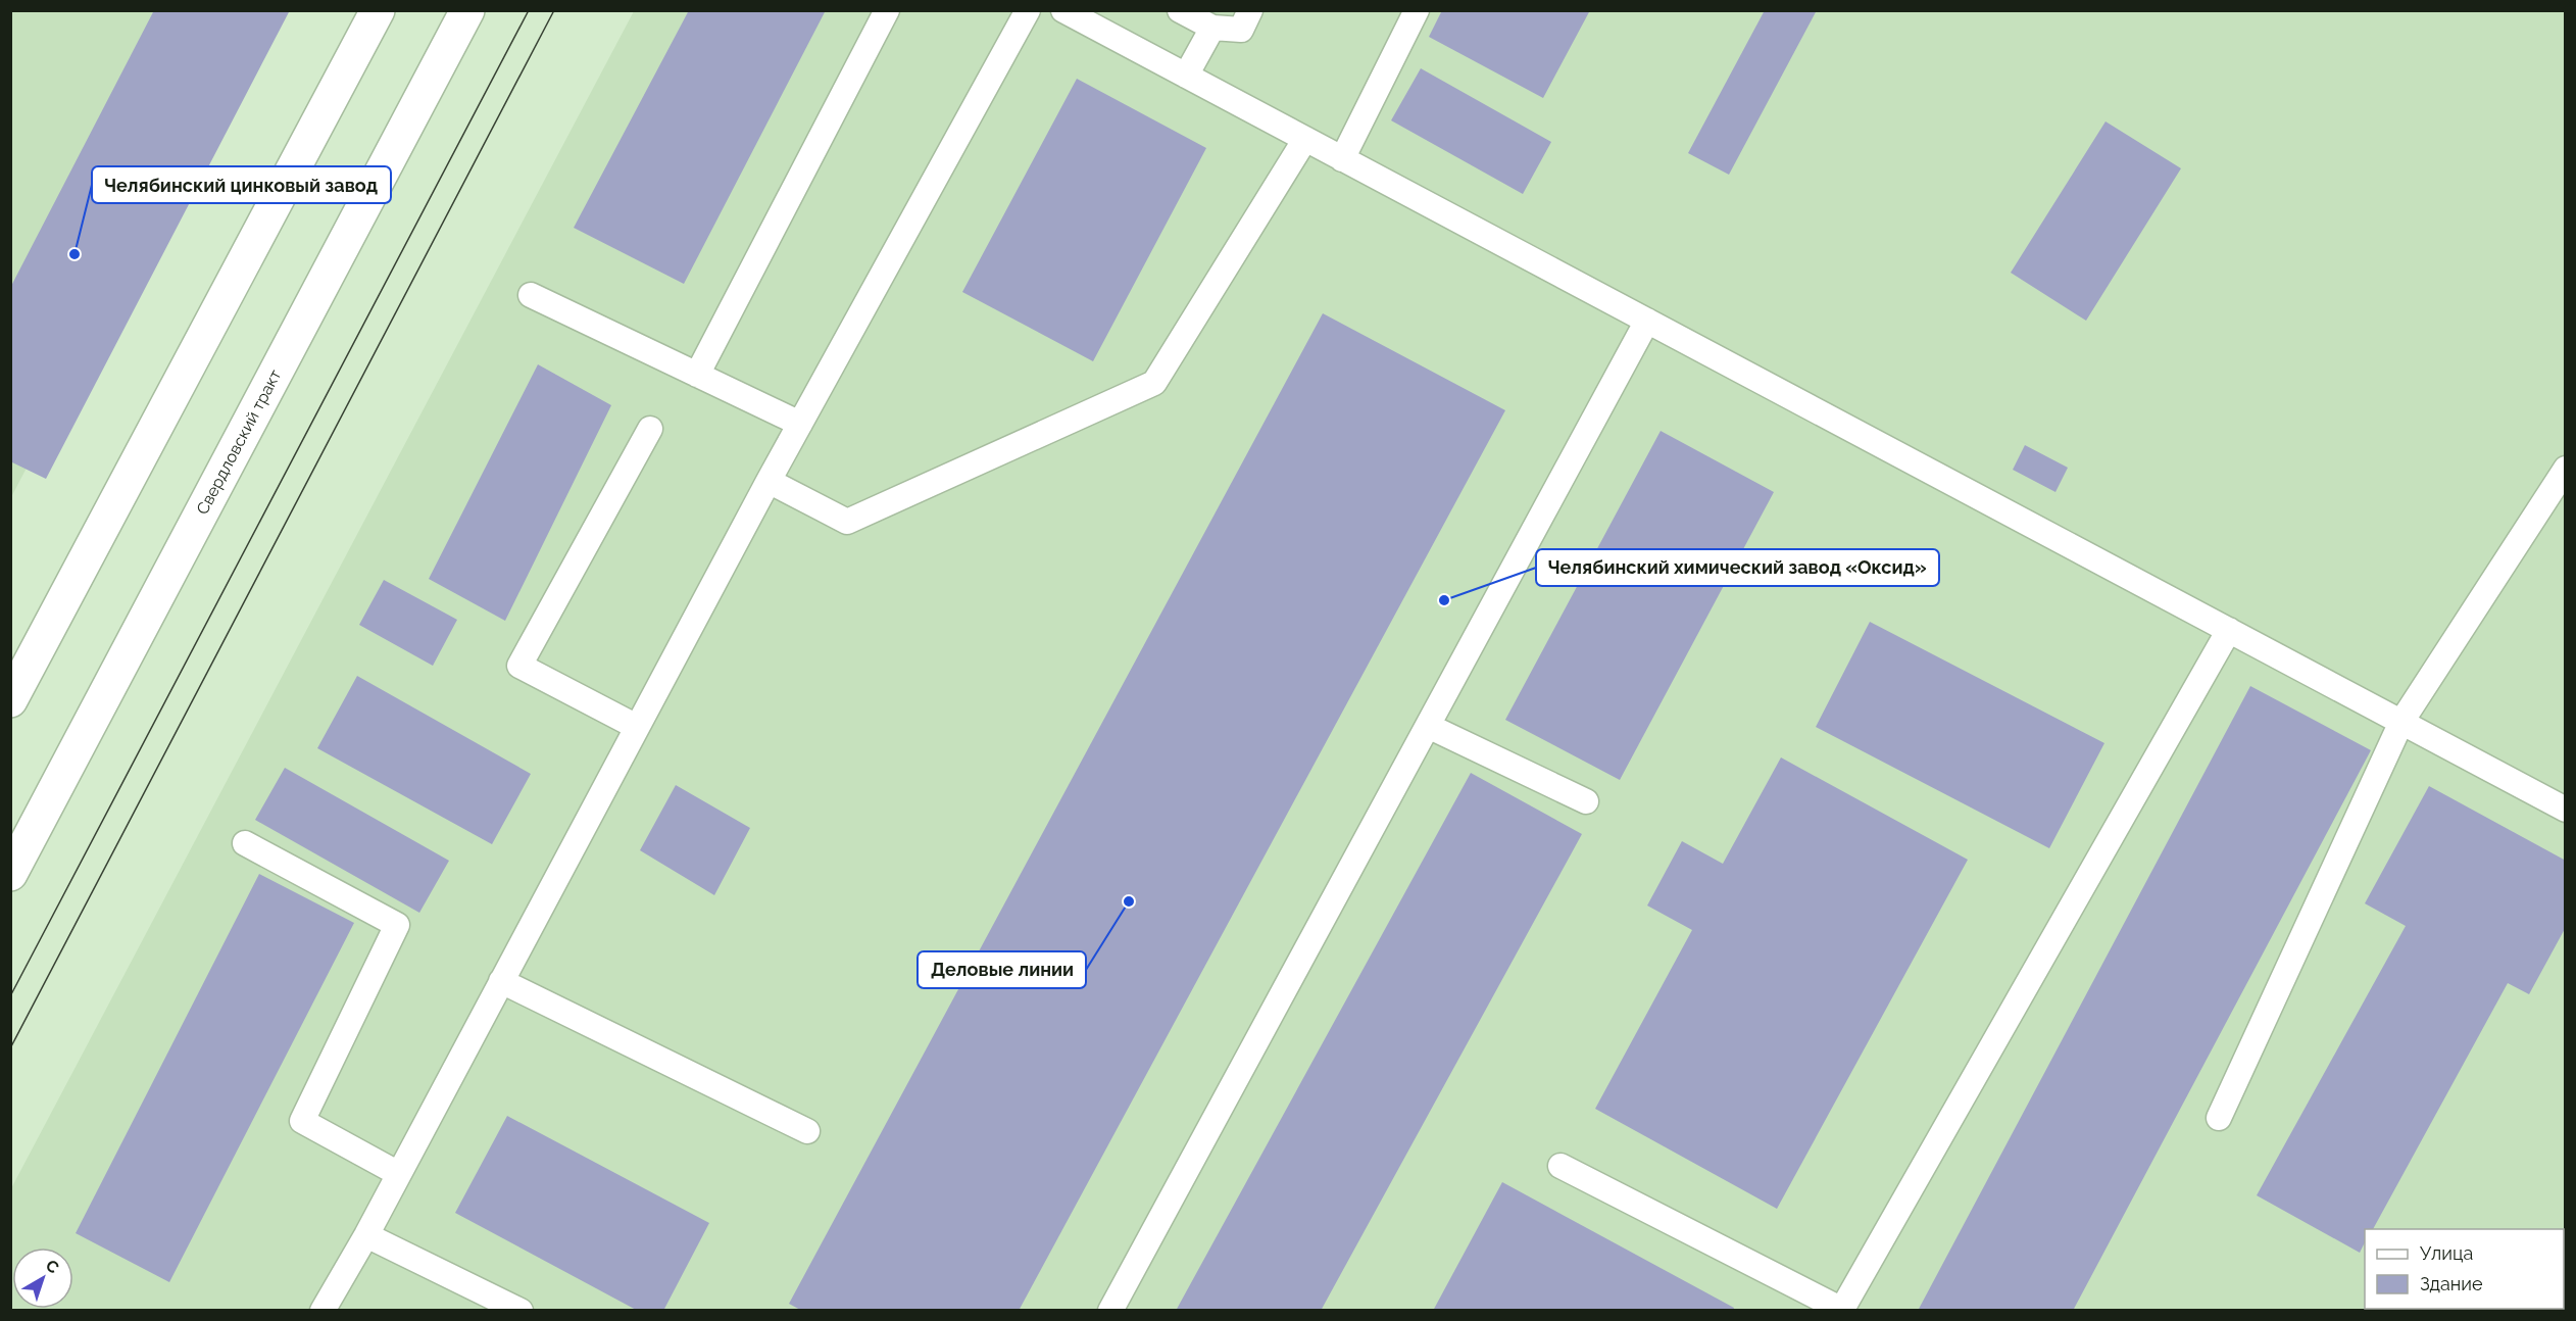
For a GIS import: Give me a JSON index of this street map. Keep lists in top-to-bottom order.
{
  "streets": {
    "main road": ["Свердловский тракт"]
  },
  "places": ["Челябинский цинковый завод", "Челябинский химический завод «Оксид»", "Деловые линии"],
  "legend": ["Улица", "Здание"],
  "north": "top right"
}
